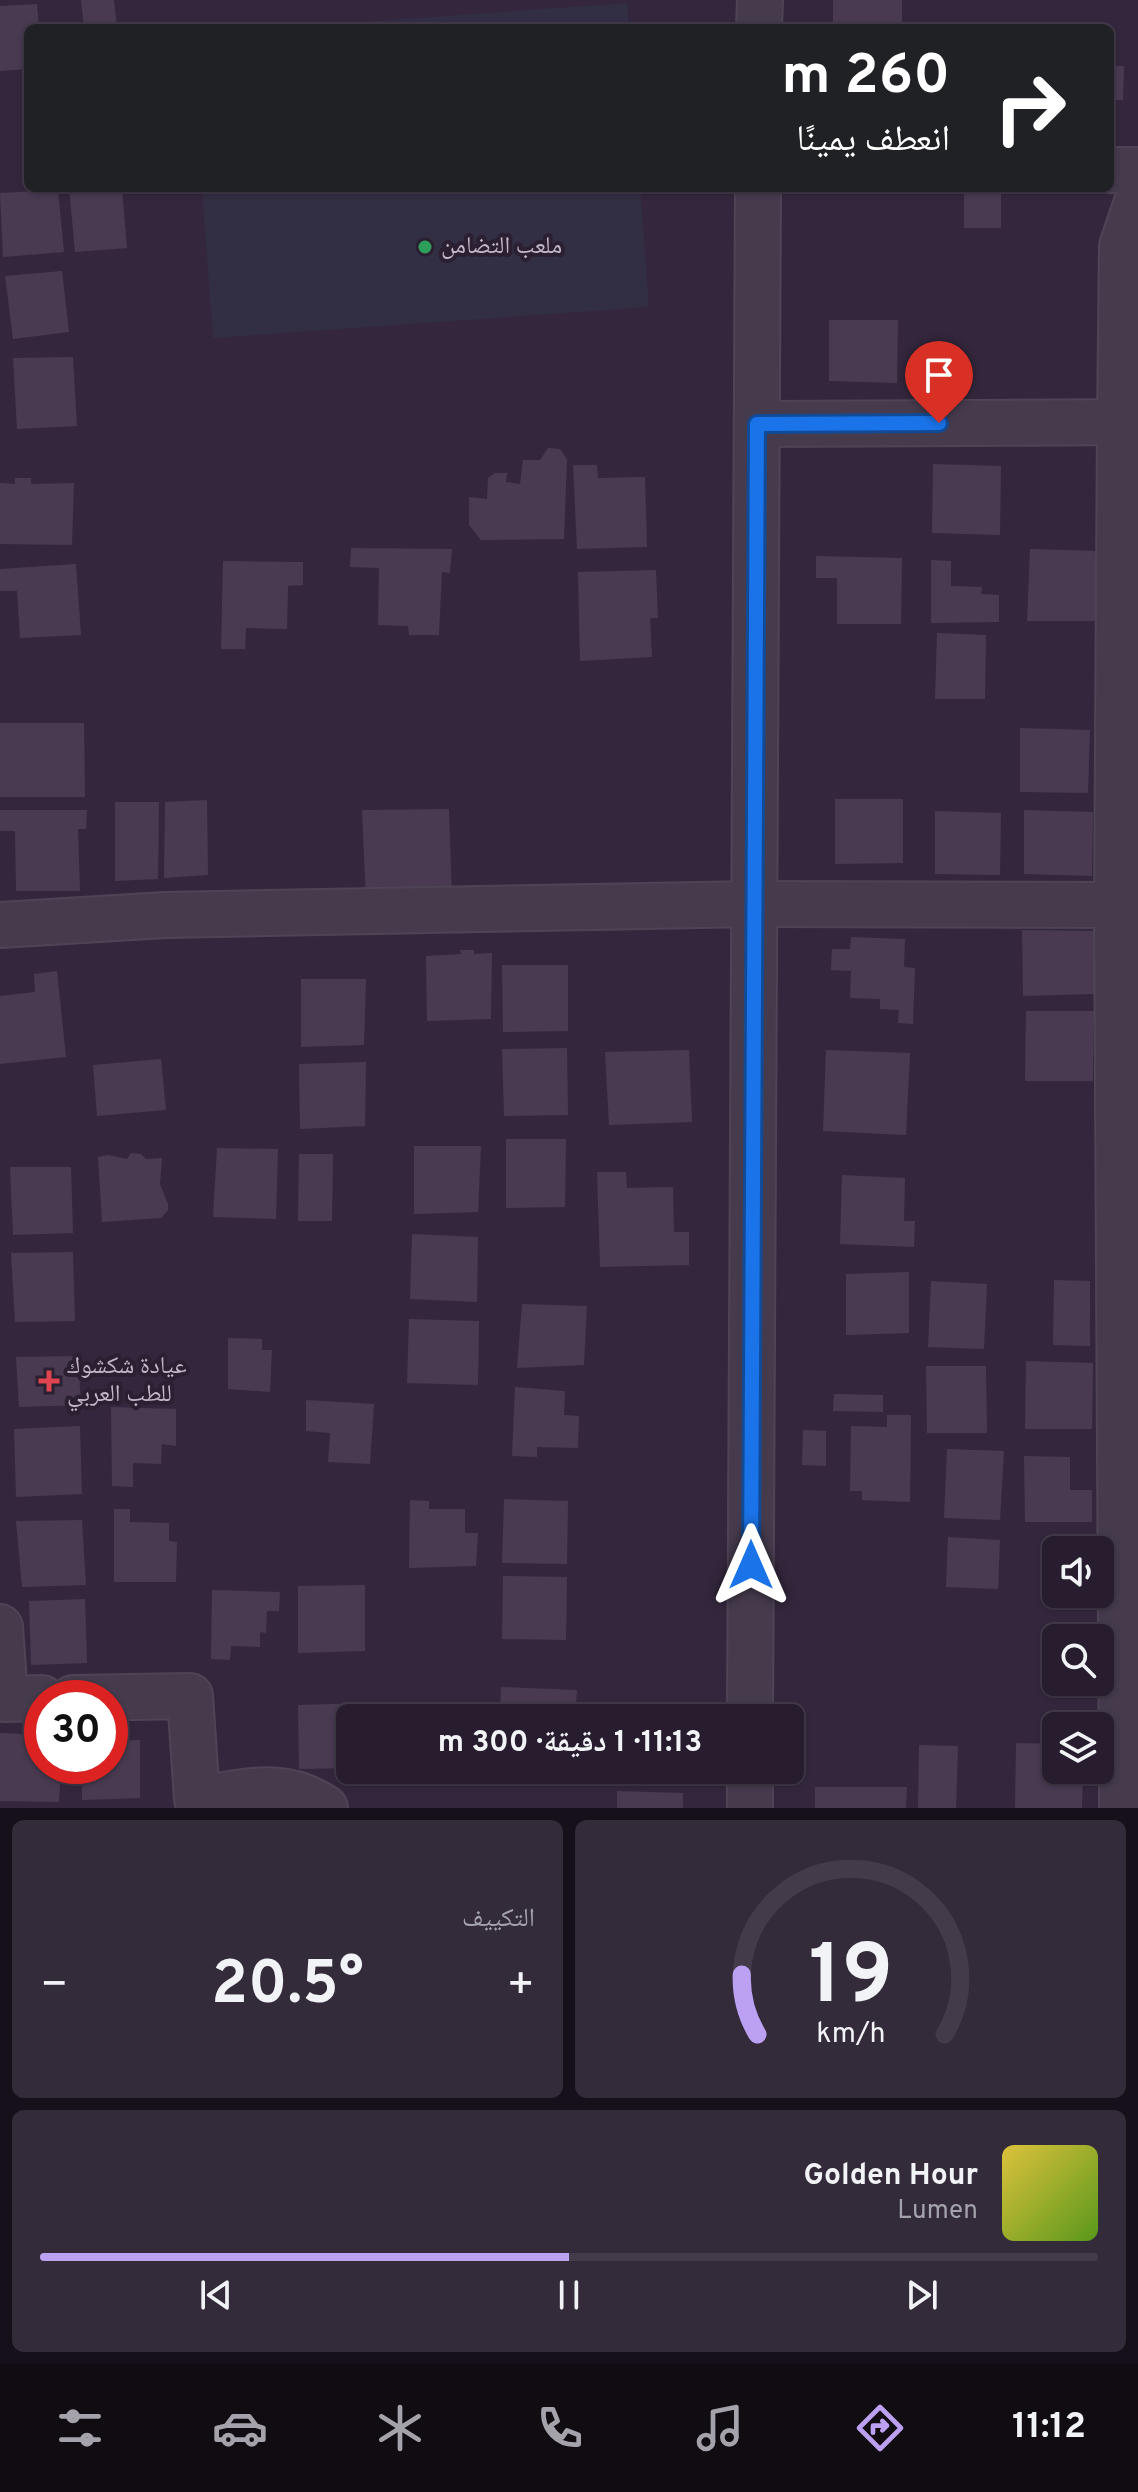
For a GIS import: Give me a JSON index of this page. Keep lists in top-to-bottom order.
{
  "places": {
    "other": ["ملعب التضامن"],
    "health": ["عيادة شكشوك للطب العربي"]
  },
  "page": {
    "turn": ["260 m", "انعطف يمينًا"],
    "limit": "30",
    "trip": "11:13 · 1 دقيقة · 300 m",
    "tile": "التكييف",
    "heat": ["−", "20.5°", "+"],
    "song": ["Golden Hour", "Lumen"],
    "tabs": "11:12",
    "gauge": ["19", "km/h"]
  }
}
